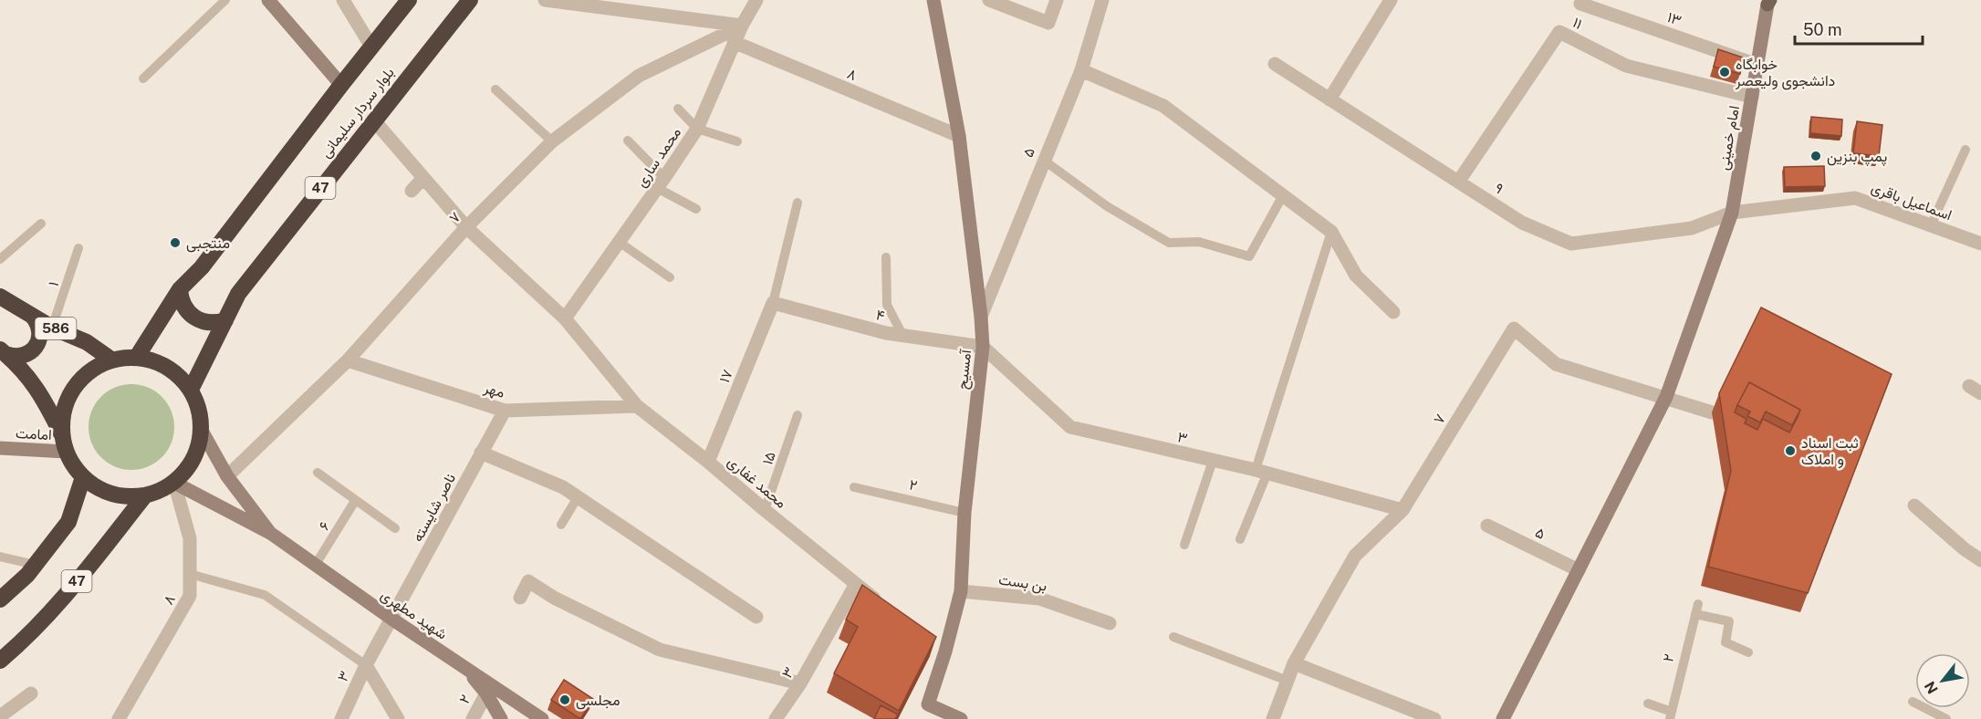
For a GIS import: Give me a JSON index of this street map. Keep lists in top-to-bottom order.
{
  "streets": {
    "highway": ["بلوار سردار سلیمانی", "47", "586"],
    "main road": [
      "امام خمینی",
      "آمسیح",
      "امامت",
      "شهید مطهری"
    ],
    "street": [
      "۱۳",
      "۱۱",
      "۸",
      "۵",
      "محمد ساری",
      "۹",
      "اسماعیل باقری",
      "۷",
      "۴",
      "۱۷",
      "مهر",
      "۳",
      "محمد غفاری",
      "۲",
      "ناصر شایسته",
      "بن بست"
    ],
    "lane": ["۱", "۱۵", "۶"]
  },
  "crossings": [
    ["۱۳", "امام خمینی"],
    ["۱۱", "امام خمینی"],
    ["۱۱", "۹"],
    ["۸", "بلوار سردار سلیمانی"],
    ["۸", "محمد ساری"],
    ["۸", "47"],
    ["۸", "586"],
    ["۸", "آمسیح"],
    ["۸", "امامت"],
    ["بلوار سردار سلیمانی", "47"],
    ["بلوار سردار سلیمانی", "586"],
    ["بلوار سردار سلیمانی", "امامت"],
    ["بلوار سردار سلیمانی", "محمد غفاری"],
    ["امام خمینی", "۵"],
    ["امام خمینی", "۹"],
    ["امام خمینی", "اسماعیل باقری"],
    ["امام خمینی", "۷"],
    ["۵", "آمسیح"],
    ["محمد ساری", "۷"],
    ["محمد ساری", "محمد غفاری"],
    ["47", "586"],
    ["47", "امامت"],
    ["۹", "اسماعیل باقری"],
    ["۷", "مهر"],
    ["۷", "۳"],
    ["۷", "محمد غفاری"],
    ["۱", "586"],
    ["۴", "آمسیح"],
    ["۴", "۱۷"],
    ["۴", "۳"],
    ["586", "امامت"],
    ["آمسیح", "۳"],
    ["آمسیح", "۲"],
    ["آمسیح", "بن بست"],
    ["۱۷", "محمد غفاری"],
    ["مهر", "محمد غفاری"],
    ["مهر", "ناصر شایسته"],
    ["۳", "محمد غفاری"],
    ["۳", "ناصر شایسته"],
    ["۳", "شهید مطهری"],
    ["۱۵", "محمد غفاری"],
    ["ناصر شایسته", "شهید مطهری"],
    ["۶", "شهید مطهری"]
  ],
  "places": [
    "خوابگاه دانشجوی ولیعصر",
    "پمپ بنزین",
    "منتجبی",
    "ثبت اسناد و املاک",
    "مجلسی"
  ],
  "scale_bar": "50 m",
  "north": "bottom left"
}
